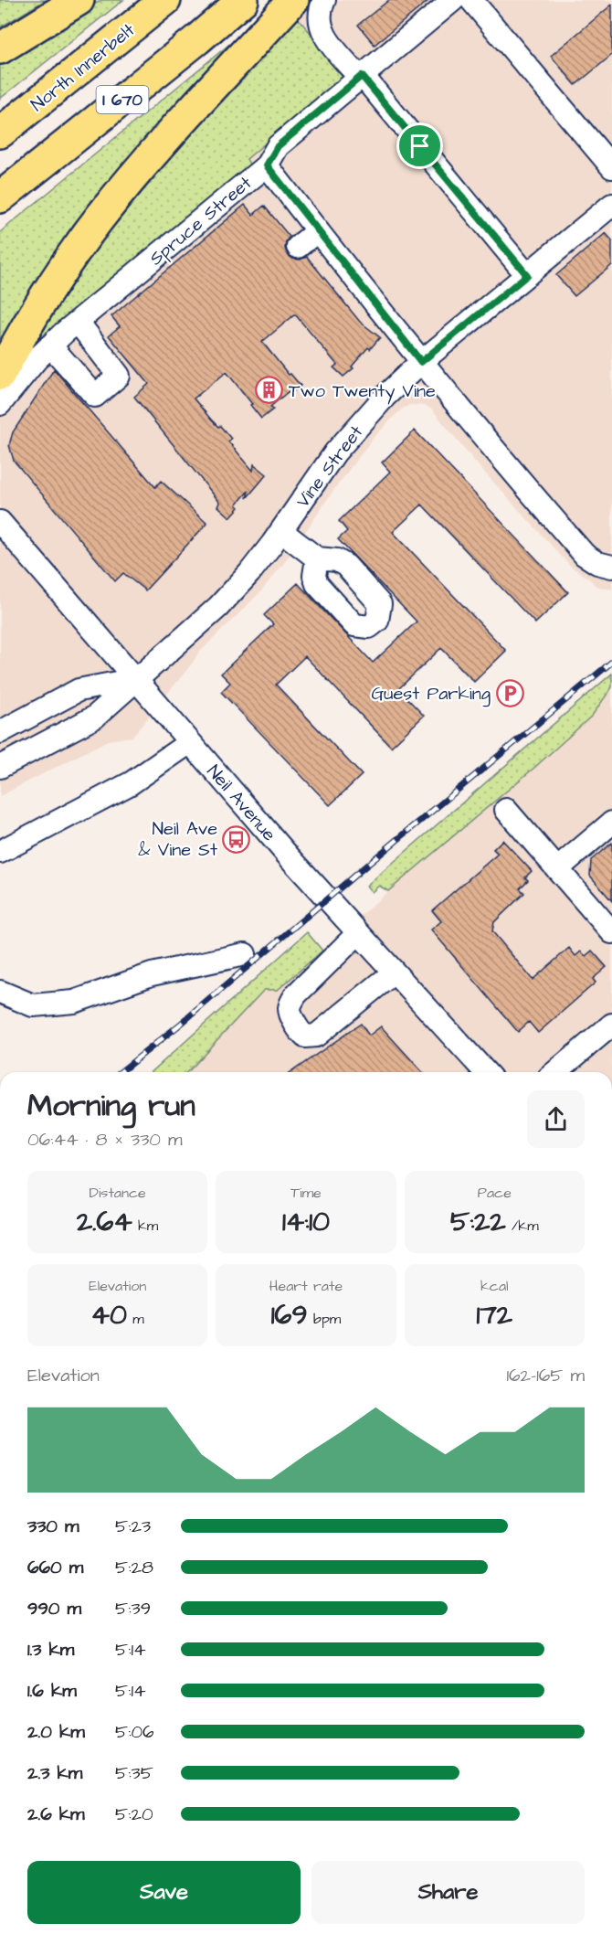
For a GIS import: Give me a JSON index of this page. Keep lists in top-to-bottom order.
{
  "streets": {
    "highway": ["North Innerbelt", "I 670"],
    "street": ["Spruce Street", "Vine Street", "Neil Avenue"]
  },
  "crossings": [
    ["Vine Street", "Neil Avenue"]
  ],
  "places": {
    "building": ["Two Twenty Vine"],
    "parking": ["Guest Parking"],
    "bus stop": ["Neil Ave & Vine St"]
  },
  "page": {
    "heading": ["Morning run", "06:44 · 8 × 330 m"],
    "stats": [
      ["Distance", "2.64 km"],
      ["Time", "14:10"],
      ["Pace", "5:22 /km"],
      ["Elevation", "40 m"],
      ["Heart rate", "169 bpm"],
      ["kcal", "172"]
    ],
    "chart": ["Elevation", "162–165 m"],
    "list": [
      {
        "name": "330 m",
        "note": "5:23"
      },
      {
        "name": "660 m",
        "note": "5:28"
      },
      {
        "name": "990 m",
        "note": "5:39"
      },
      {
        "name": "1.3 km",
        "note": "5:14"
      },
      {
        "name": "1.6 km",
        "note": "5:14"
      },
      {
        "name": "2.0 km",
        "note": "5:06"
      },
      {
        "name": "2.3 km",
        "note": "5:35"
      },
      {
        "name": "2.6 km",
        "note": "5:20"
      }
    ],
    "buttons": ["Save", "Share"]
  }
}
